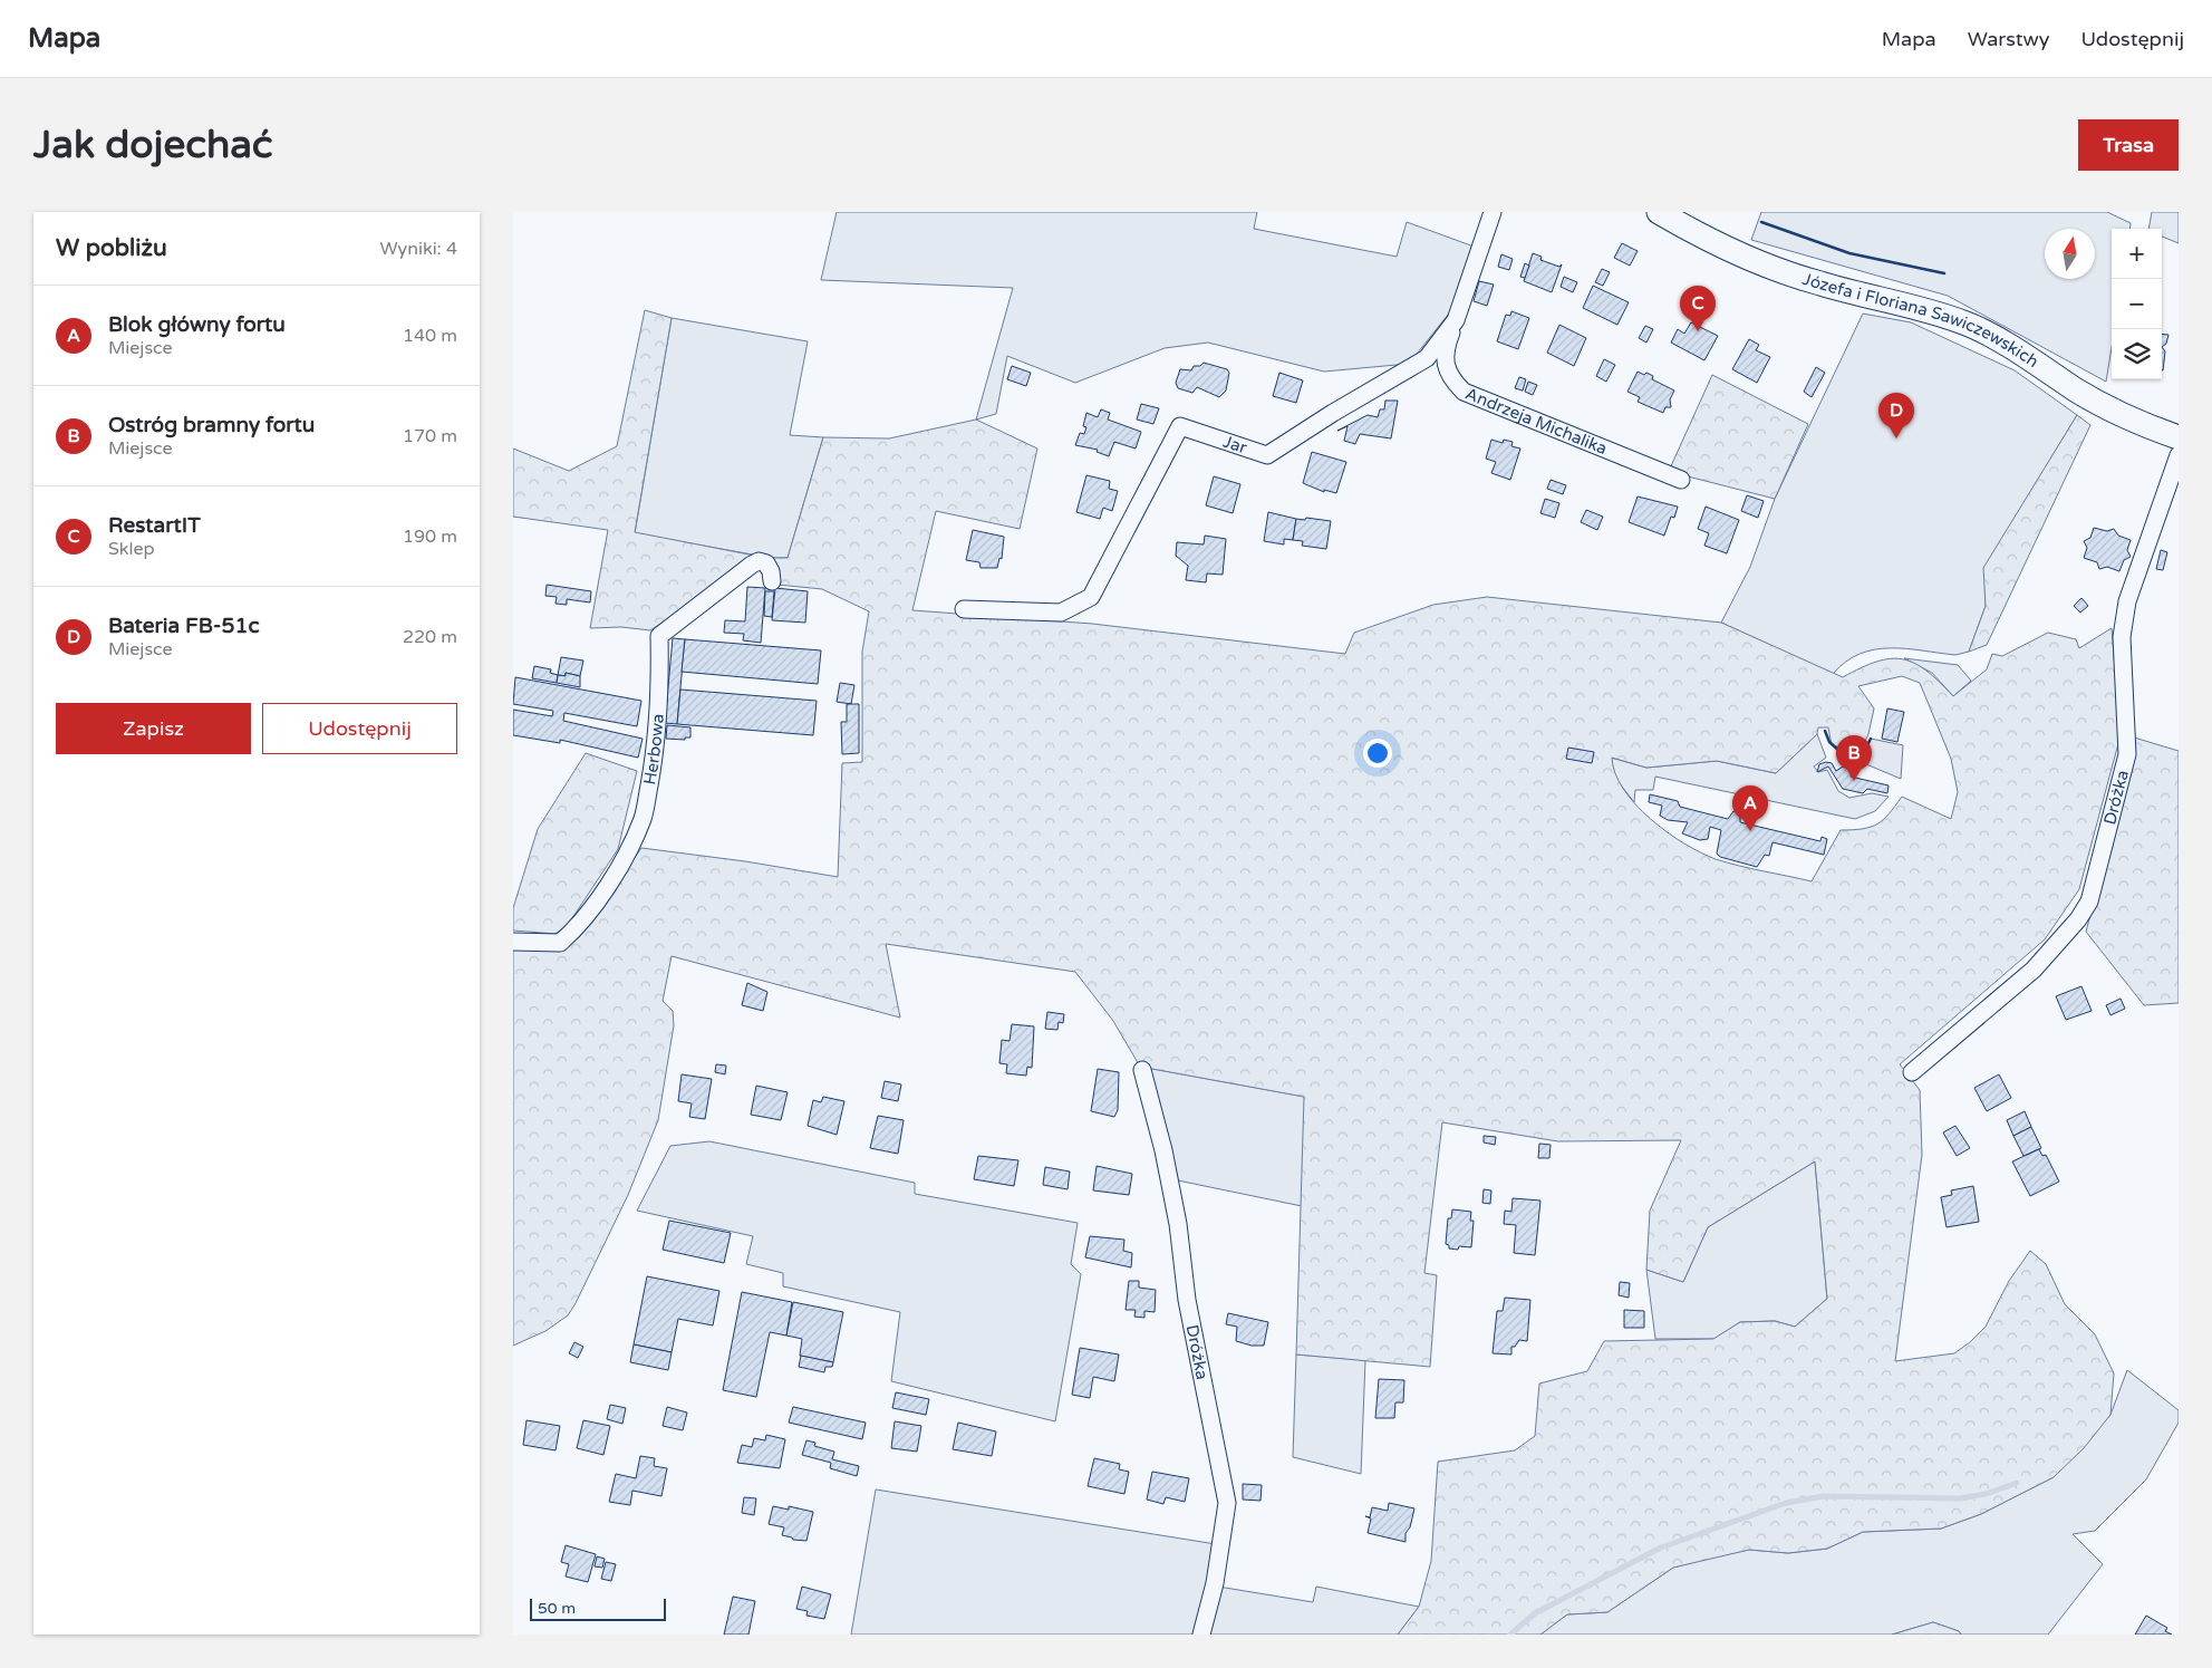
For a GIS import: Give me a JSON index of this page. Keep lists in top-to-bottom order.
{
  "streets": {
    "street": [
      "Józefa i Floriana Sawiczewskich",
      "Andrzeja Michalika",
      "Jar",
      "Herbowa",
      "Dróżka"
    ]
  },
  "crossings": [
    ["Andrzeja Michalika", "Jar"]
  ],
  "scale_bar": "50 m",
  "north": "top",
  "page": {
    "header": "Mapa",
    "nav": ["Mapa", "Warstwy", "Udostępnij"],
    "buttons": [
      "Trasa",
      ["Zapisz", "Udostępnij"]
    ],
    "title": "Jak dojechać",
    "heading": ["W pobliżu", "Wyniki: 4"],
    "map_buttons": ["+", "−"],
    "list": [
      {
        "mark": "A",
        "name": "Blok główny fortu",
        "note": "Miejsce",
        "value": "140 m"
      },
      {
        "mark": "B",
        "name": "Ostróg bramny fortu",
        "note": "Miejsce",
        "value": "170 m"
      },
      {
        "mark": "C",
        "name": "RestartIT",
        "note": "Sklep",
        "value": "190 m"
      },
      {
        "mark": "D",
        "name": "Bateria FB-51c",
        "note": "Miejsce",
        "value": "220 m"
      }
    ],
    "pins": [
      "C",
      "D",
      "B",
      "A"
    ],
    "scale": "50 m"
  }
}
